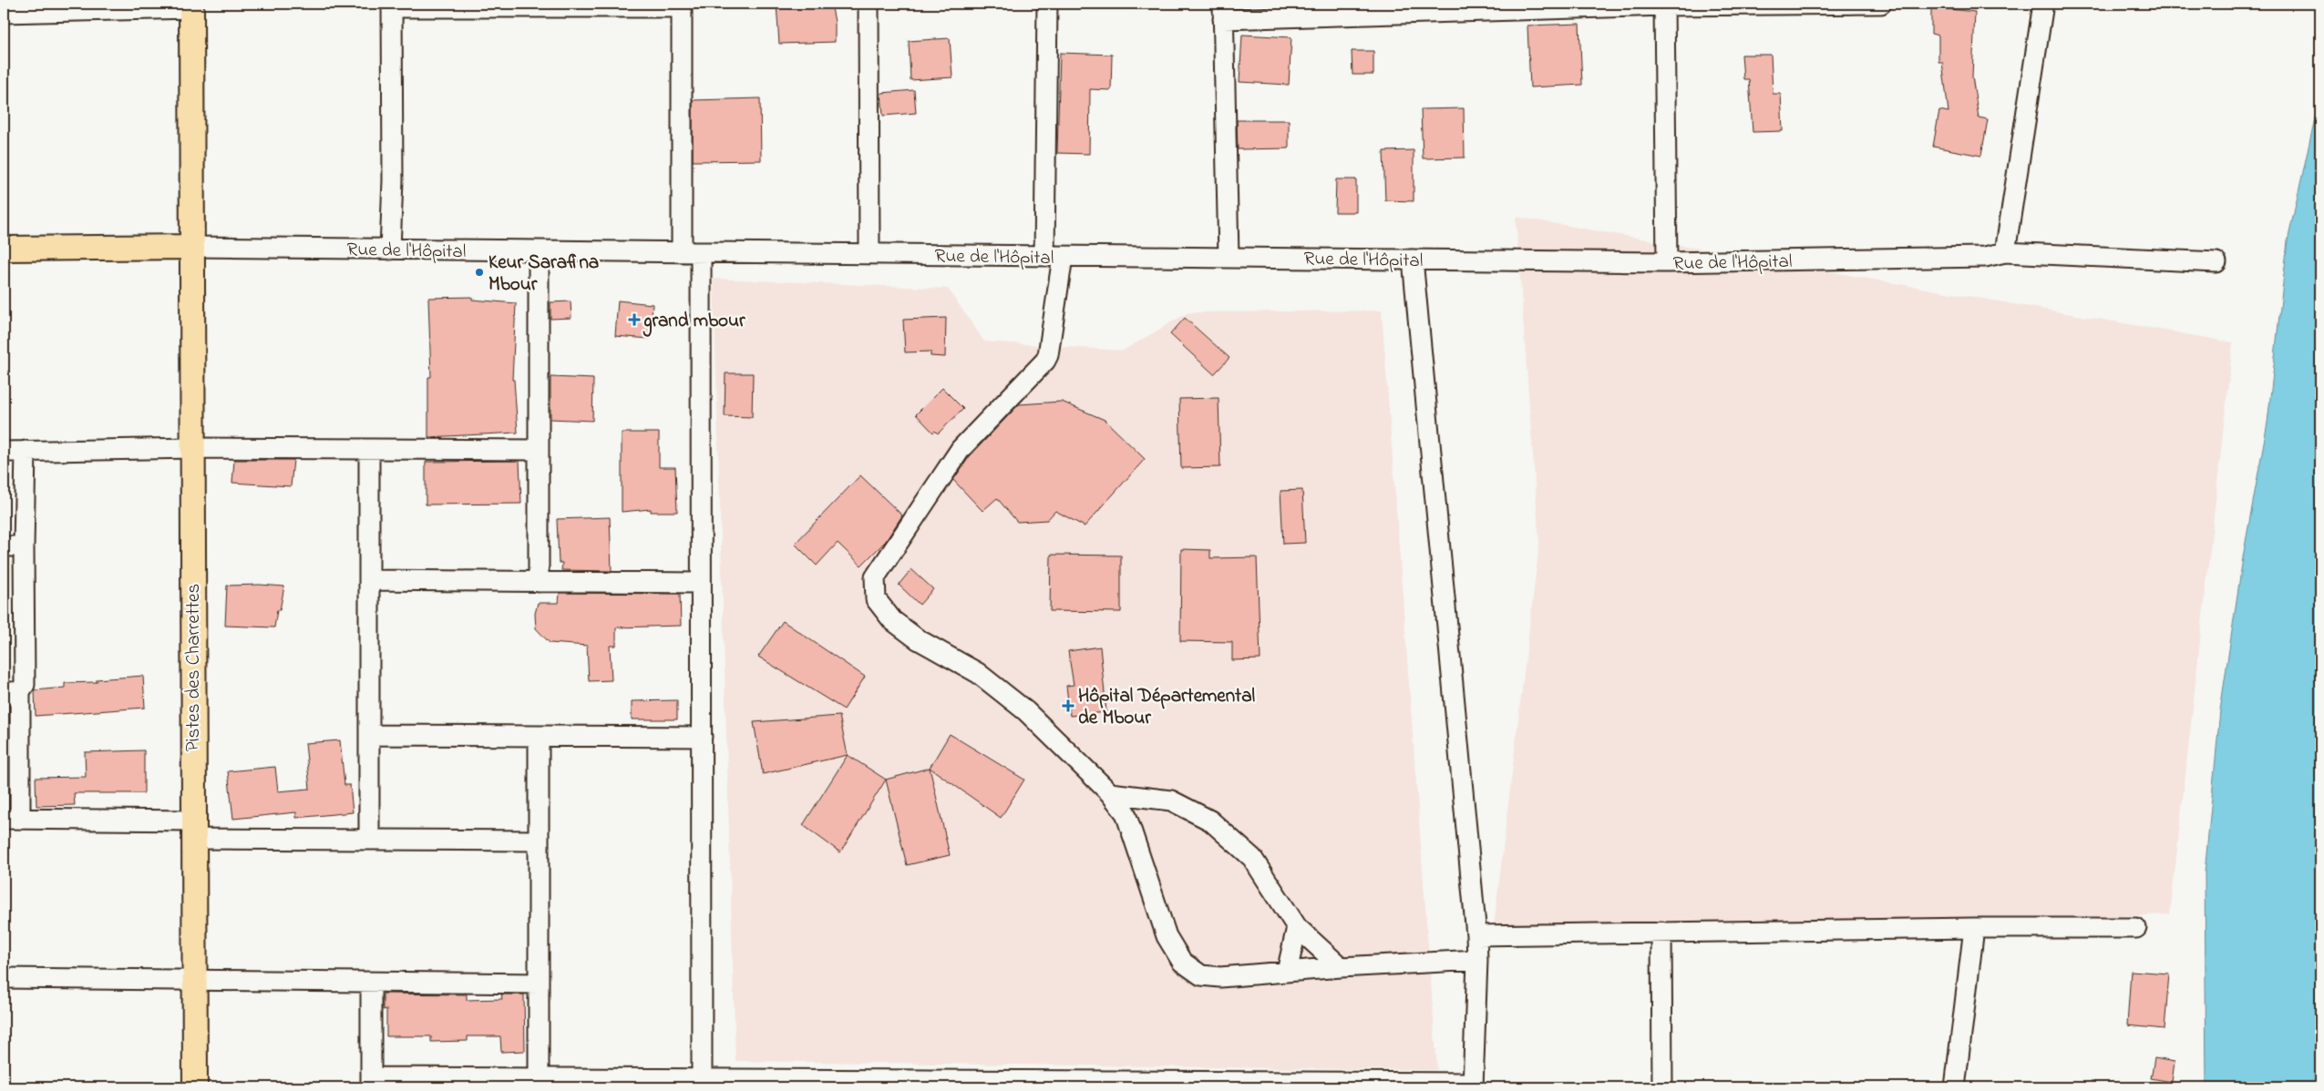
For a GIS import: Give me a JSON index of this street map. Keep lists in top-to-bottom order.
{
  "streets": {
    "main road": ["Rue de l'Hôpital", "Pistes des Charrettes"]
  },
  "crossings": [
    ["Rue de l'Hôpital", "Pistes des Charrettes"]
  ],
  "places": {
    "other": ["Keur Sarafina Mbour"],
    "health": ["grand mbour", "Hôpital Départemental de Mbour"]
  }
}
